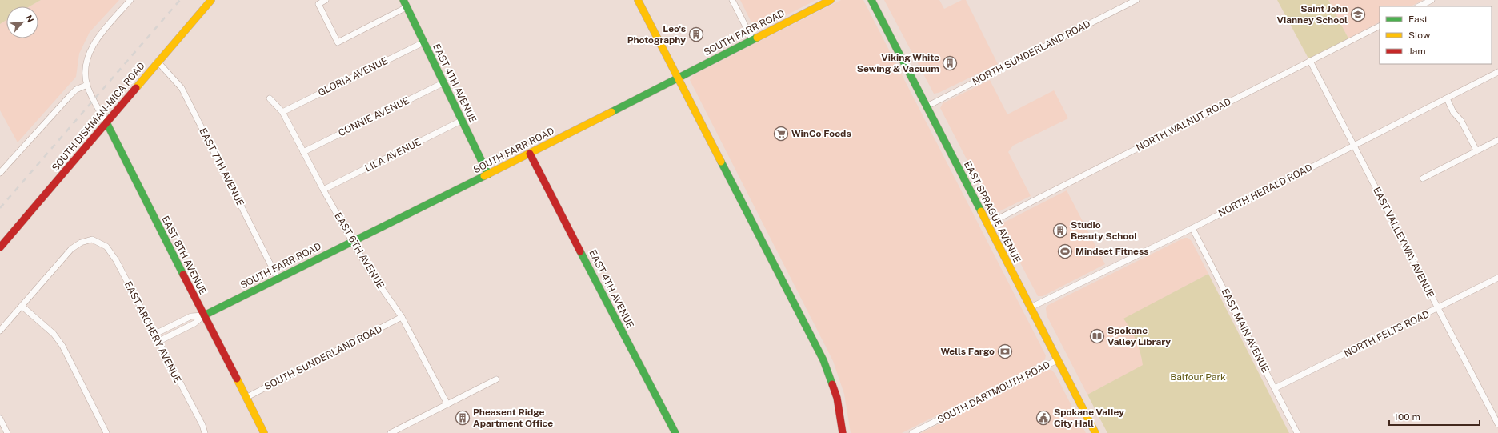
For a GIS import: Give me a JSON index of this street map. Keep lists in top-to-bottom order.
{
  "streets": {
    "street": [
      "SOUTH FARR ROAD",
      "NORTH SUNDERLAND ROAD",
      "GLORIA AVENUE",
      "EAST 4TH AVENUE",
      "SOUTH DISHMAN-MICA ROAD",
      "CONNIE AVENUE",
      "NORTH WALNUT ROAD",
      "LILA AVENUE",
      "EAST 7TH AVENUE",
      "NORTH HERALD ROAD",
      "EAST SPRAGUE AVENUE",
      "EAST VALLEYWAY AVENUE",
      "EAST 6TH AVENUE",
      "EAST 8TH AVENUE",
      "EAST MAIN AVENUE",
      "EAST ARCHERY AVENUE",
      "NORTH FELTS ROAD",
      "SOUTH SUNDERLAND ROAD",
      "SOUTH DARTMOUTH ROAD"
    ]
  },
  "crossings": [
    ["SOUTH FARR ROAD", "EAST 4TH AVENUE"],
    ["SOUTH FARR ROAD", "EAST 7TH AVENUE"],
    ["SOUTH FARR ROAD", "EAST 6TH AVENUE"],
    ["SOUTH FARR ROAD", "EAST 8TH AVENUE"],
    ["SOUTH FARR ROAD", "EAST ARCHERY AVENUE"],
    ["NORTH SUNDERLAND ROAD", "EAST SPRAGUE AVENUE"],
    ["GLORIA AVENUE", "EAST 4TH AVENUE"],
    ["GLORIA AVENUE", "EAST 6TH AVENUE"],
    ["EAST 4TH AVENUE", "CONNIE AVENUE"],
    ["EAST 4TH AVENUE", "LILA AVENUE"],
    ["SOUTH DISHMAN-MICA ROAD", "EAST 7TH AVENUE"],
    ["SOUTH DISHMAN-MICA ROAD", "EAST 8TH AVENUE"],
    ["CONNIE AVENUE", "EAST 6TH AVENUE"],
    ["NORTH WALNUT ROAD", "EAST SPRAGUE AVENUE"],
    ["NORTH WALNUT ROAD", "EAST VALLEYWAY AVENUE"],
    ["LILA AVENUE", "EAST 6TH AVENUE"],
    ["NORTH HERALD ROAD", "EAST SPRAGUE AVENUE"],
    ["NORTH HERALD ROAD", "EAST VALLEYWAY AVENUE"],
    ["NORTH HERALD ROAD", "EAST MAIN AVENUE"],
    ["EAST SPRAGUE AVENUE", "SOUTH DARTMOUTH ROAD"],
    ["EAST VALLEYWAY AVENUE", "NORTH FELTS ROAD"],
    ["EAST 6TH AVENUE", "SOUTH SUNDERLAND ROAD"],
    ["EAST 8TH AVENUE", "SOUTH SUNDERLAND ROAD"],
    ["EAST MAIN AVENUE", "NORTH FELTS ROAD"]
  ],
  "parks": ["Balfour Park"],
  "places": {
    "school or university": ["Saint John Vianney School"],
    "building": [
      "Leo's Photography",
      "Viking White Sewing & Vacuum",
      "Studio Beauty School",
      "Pheasent Ridge Apartment Office"
    ],
    "supermarket": ["WinCo Foods"],
    "sports": ["Mindset Fitness"],
    "library": ["Spokane Valley Library"],
    "bank": ["Wells Fargo"],
    "public building": ["Spokane Valley City Hall"]
  },
  "legend": ["Fast", "Slow", "Jam"],
  "scale_bar": "100 m",
  "north": "top right"
}
